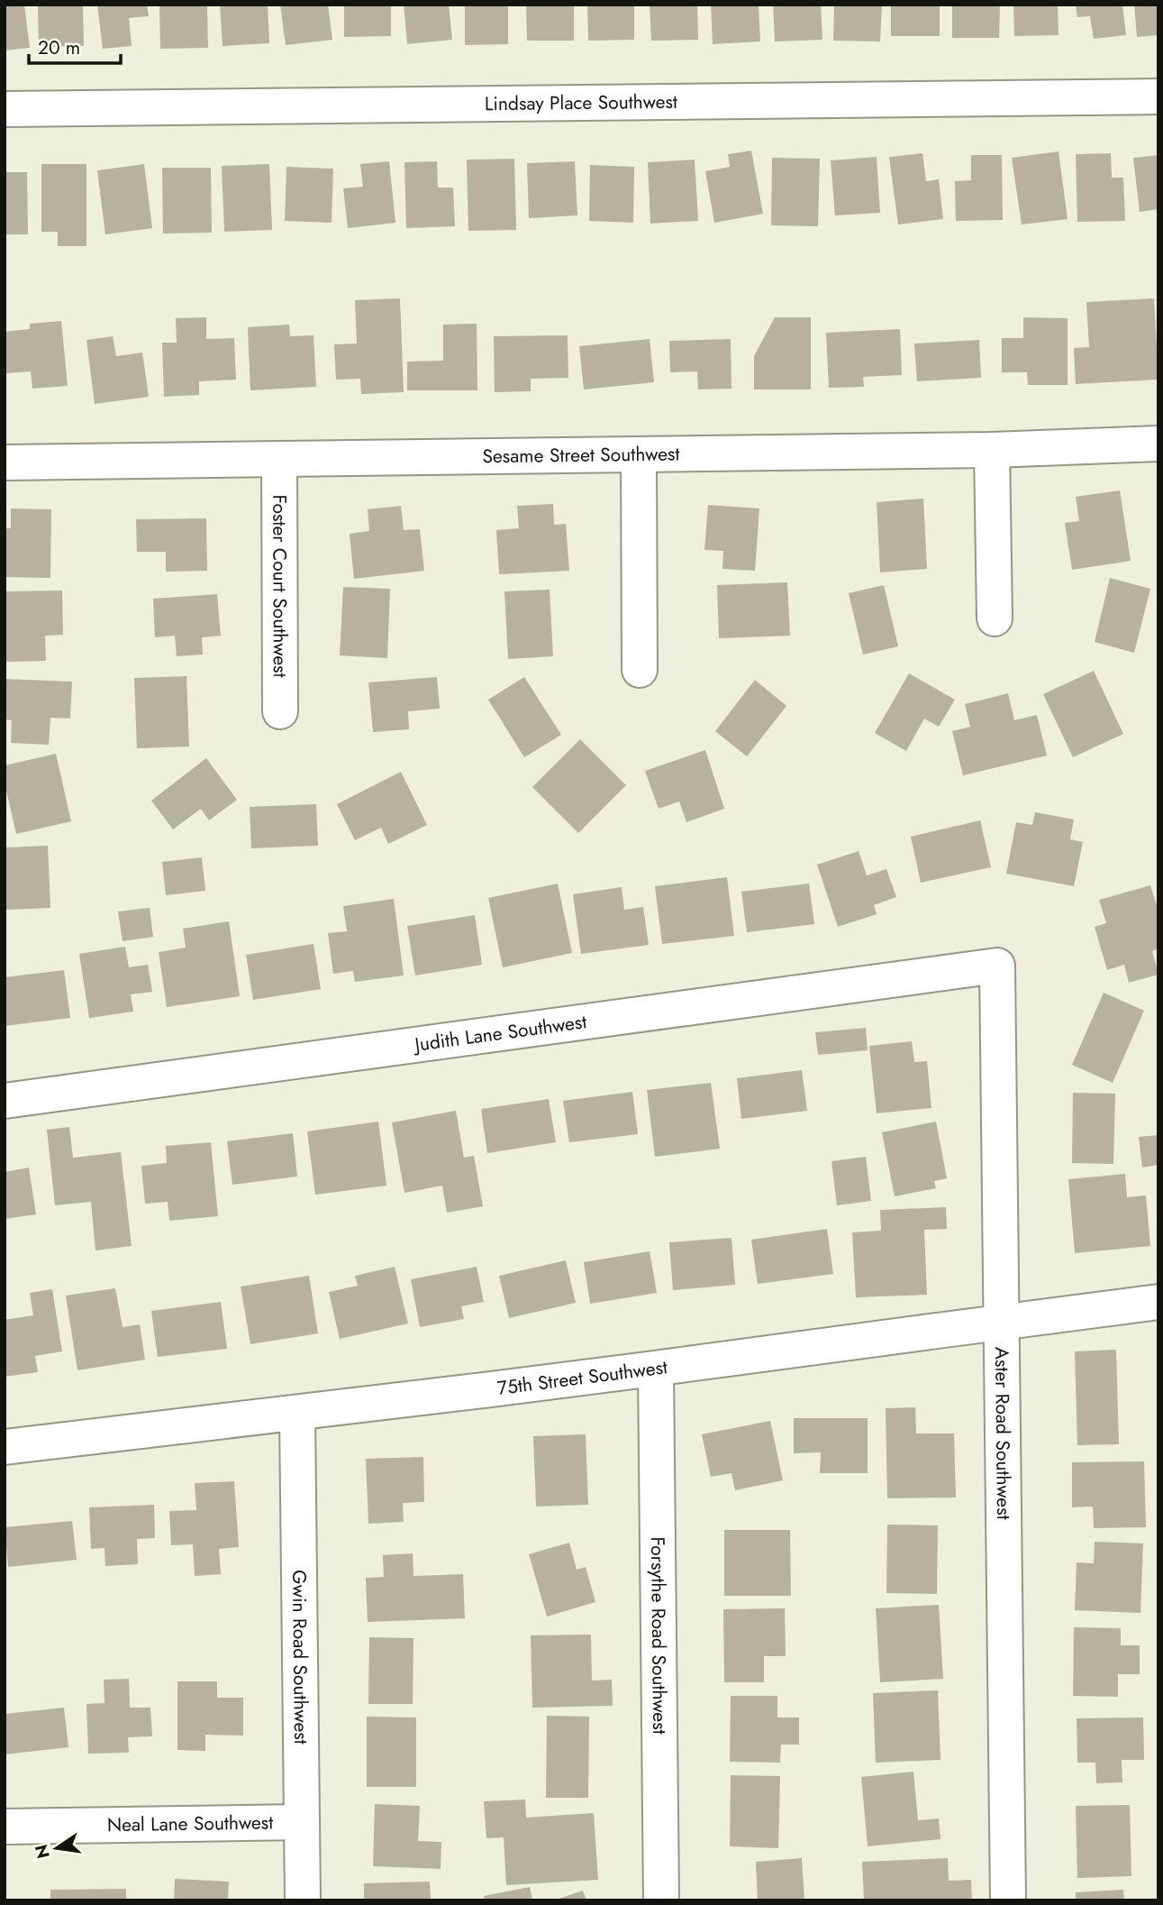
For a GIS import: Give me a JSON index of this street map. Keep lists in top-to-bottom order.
{
  "streets": {
    "street": [
      "Lindsay Place Southwest",
      "Sesame Street Southwest",
      "Foster Court Southwest",
      "Judith Lane Southwest",
      "75th Street Southwest",
      "Aster Road Southwest",
      "Forsythe Road Southwest",
      "Gwin Road Southwest",
      "Neal Lane Southwest"
    ]
  },
  "crossings": [
    ["Sesame Street Southwest", "Foster Court Southwest"],
    ["Judith Lane Southwest", "Aster Road Southwest"],
    ["75th Street Southwest", "Aster Road Southwest"],
    ["75th Street Southwest", "Forsythe Road Southwest"],
    ["75th Street Southwest", "Gwin Road Southwest"],
    ["Gwin Road Southwest", "Neal Lane Southwest"]
  ],
  "scale_bar": "20 m",
  "north": "left"
}
